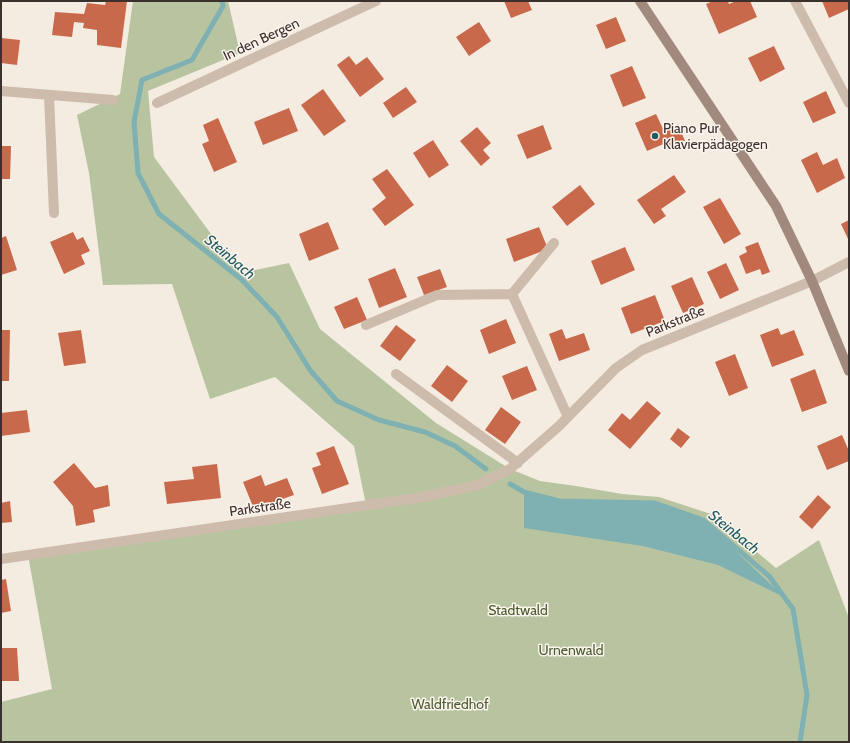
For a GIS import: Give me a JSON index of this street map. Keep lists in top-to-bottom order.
{
  "streets": {
    "street": ["In den Bergen", "Parkstraße"]
  },
  "water": ["Steinbach"],
  "parks": ["Stadtwald", "Urnenwald", "Waldfriedhof"],
  "places": ["Piano Pur Klavierpädagogen"]
}
